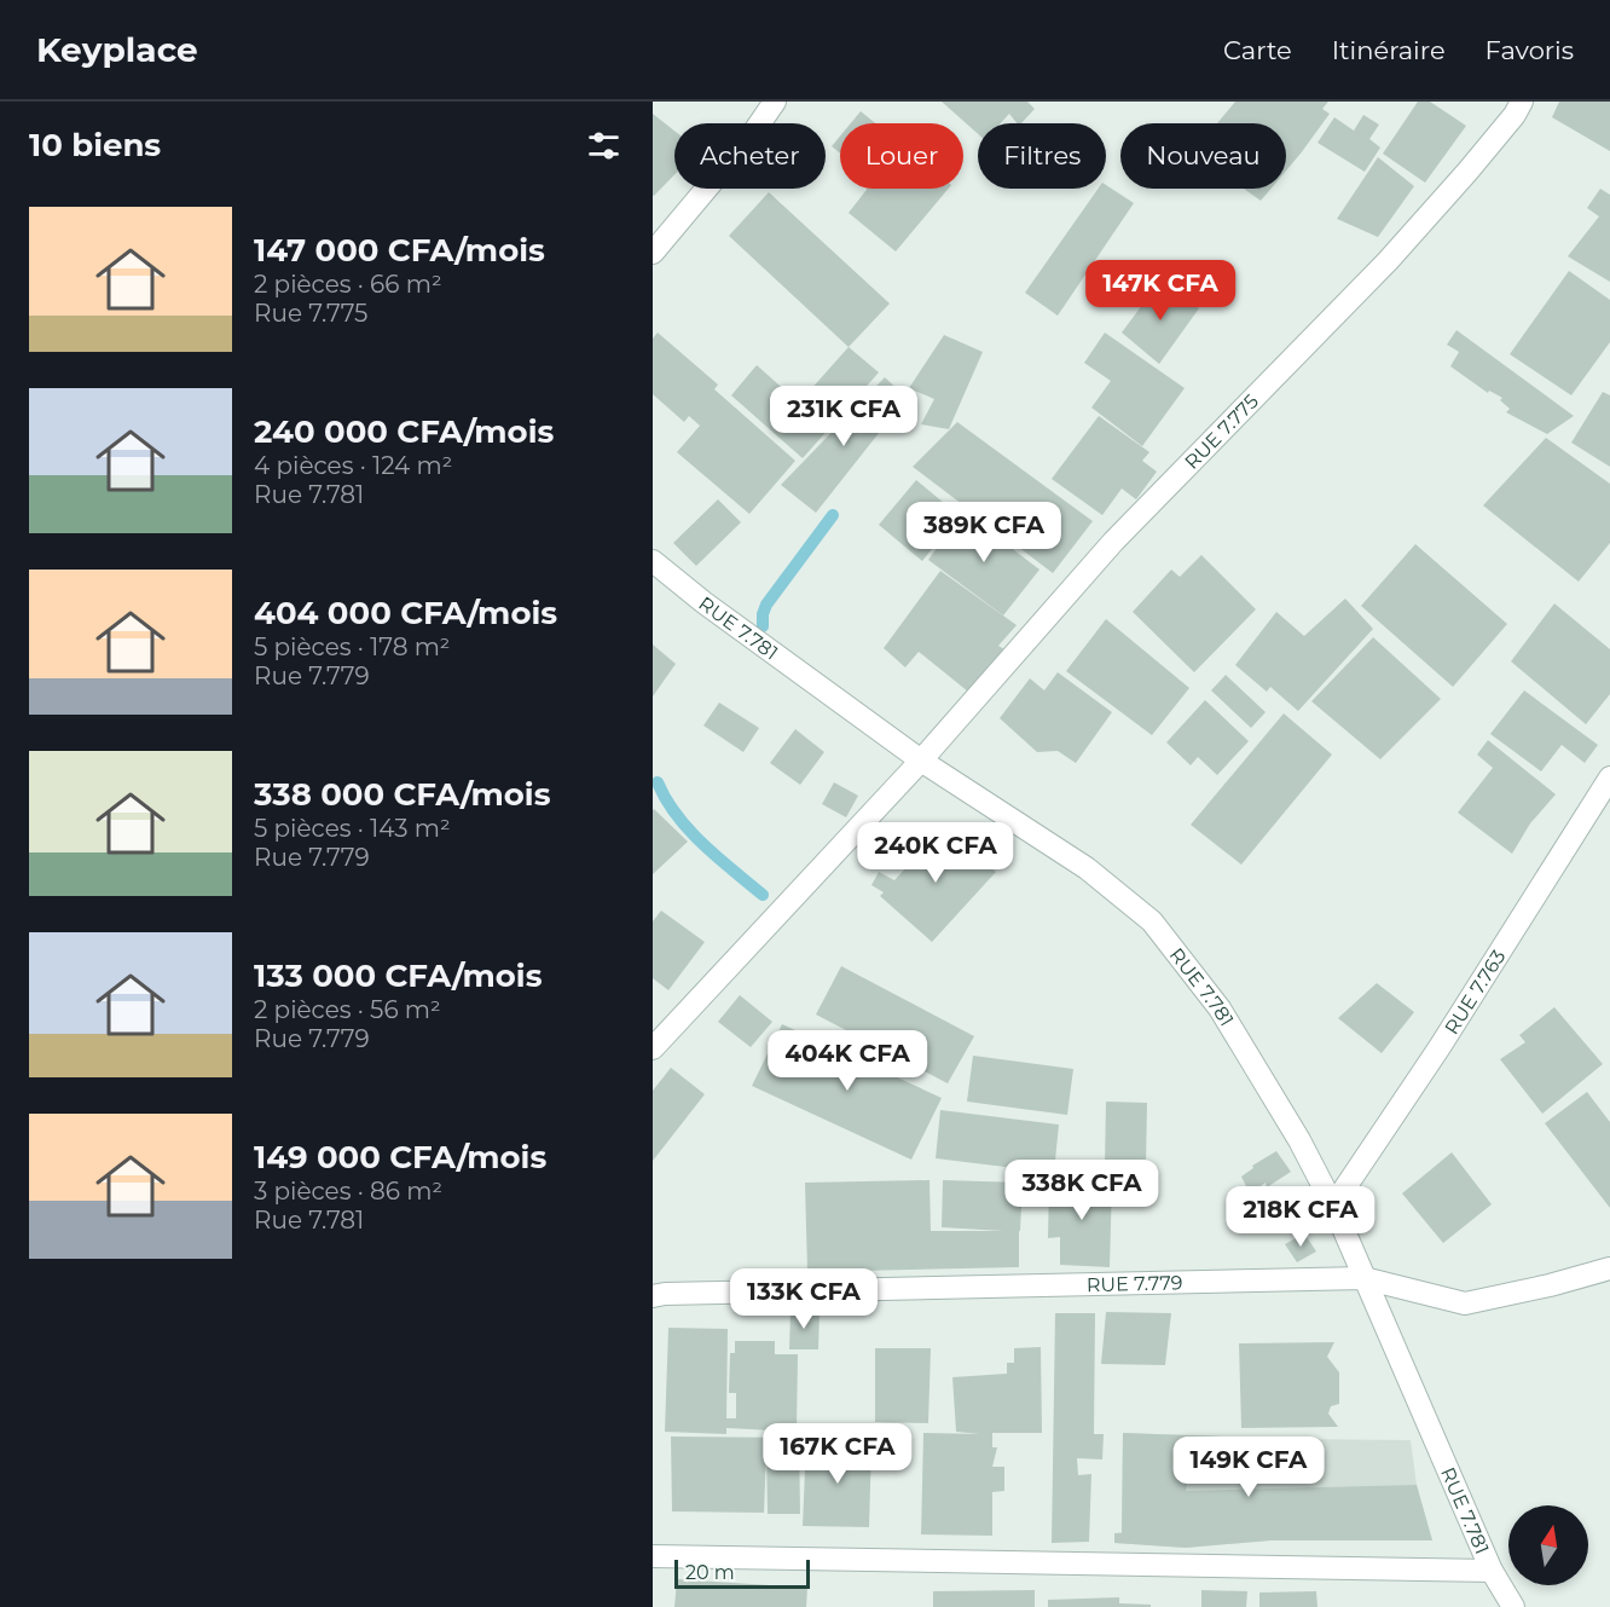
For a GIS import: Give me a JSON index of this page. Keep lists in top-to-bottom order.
{
  "streets": {
    "street": [
      "RUE 7.775",
      "RUE 7.781",
      "RUE 7.763",
      "RUE 7.779"
    ]
  },
  "crossings": [
    ["RUE 7.775", "RUE 7.781"],
    ["RUE 7.781", "RUE 7.763"],
    ["RUE 7.781", "RUE 7.779"]
  ],
  "scale_bar": "20 m",
  "north": "top",
  "page": {
    "header": "Keyplace",
    "nav": ["Carte", "Itinéraire", "Favoris"],
    "heading": "10 biens",
    "chip": [
      "Acheter",
      "Louer",
      "Filtres",
      "Nouveau"
    ],
    "list": [
      {
        "name": "147 000 CFA/mois",
        "note": "2 pièces · 66 m² · Rue 7.775"
      },
      {
        "name": "240 000 CFA/mois",
        "note": "4 pièces · 124 m² · Rue 7.781"
      },
      {
        "name": "404 000 CFA/mois",
        "note": "5 pièces · 178 m² · Rue 7.779"
      },
      {
        "name": "338 000 CFA/mois",
        "note": "5 pièces · 143 m² · Rue 7.779"
      },
      {
        "name": "133 000 CFA/mois",
        "note": "2 pièces · 56 m² · Rue 7.779"
      },
      {
        "name": "149 000 CFA/mois",
        "note": "3 pièces · 86 m² · Rue 7.781"
      }
    ],
    "price": [
      "147K CFA",
      "231K CFA",
      "389K CFA",
      "240K CFA",
      "404K CFA",
      "338K CFA",
      "218K CFA",
      "133K CFA",
      "167K CFA",
      "149K CFA"
    ],
    "scale": "20 m"
  }
}
